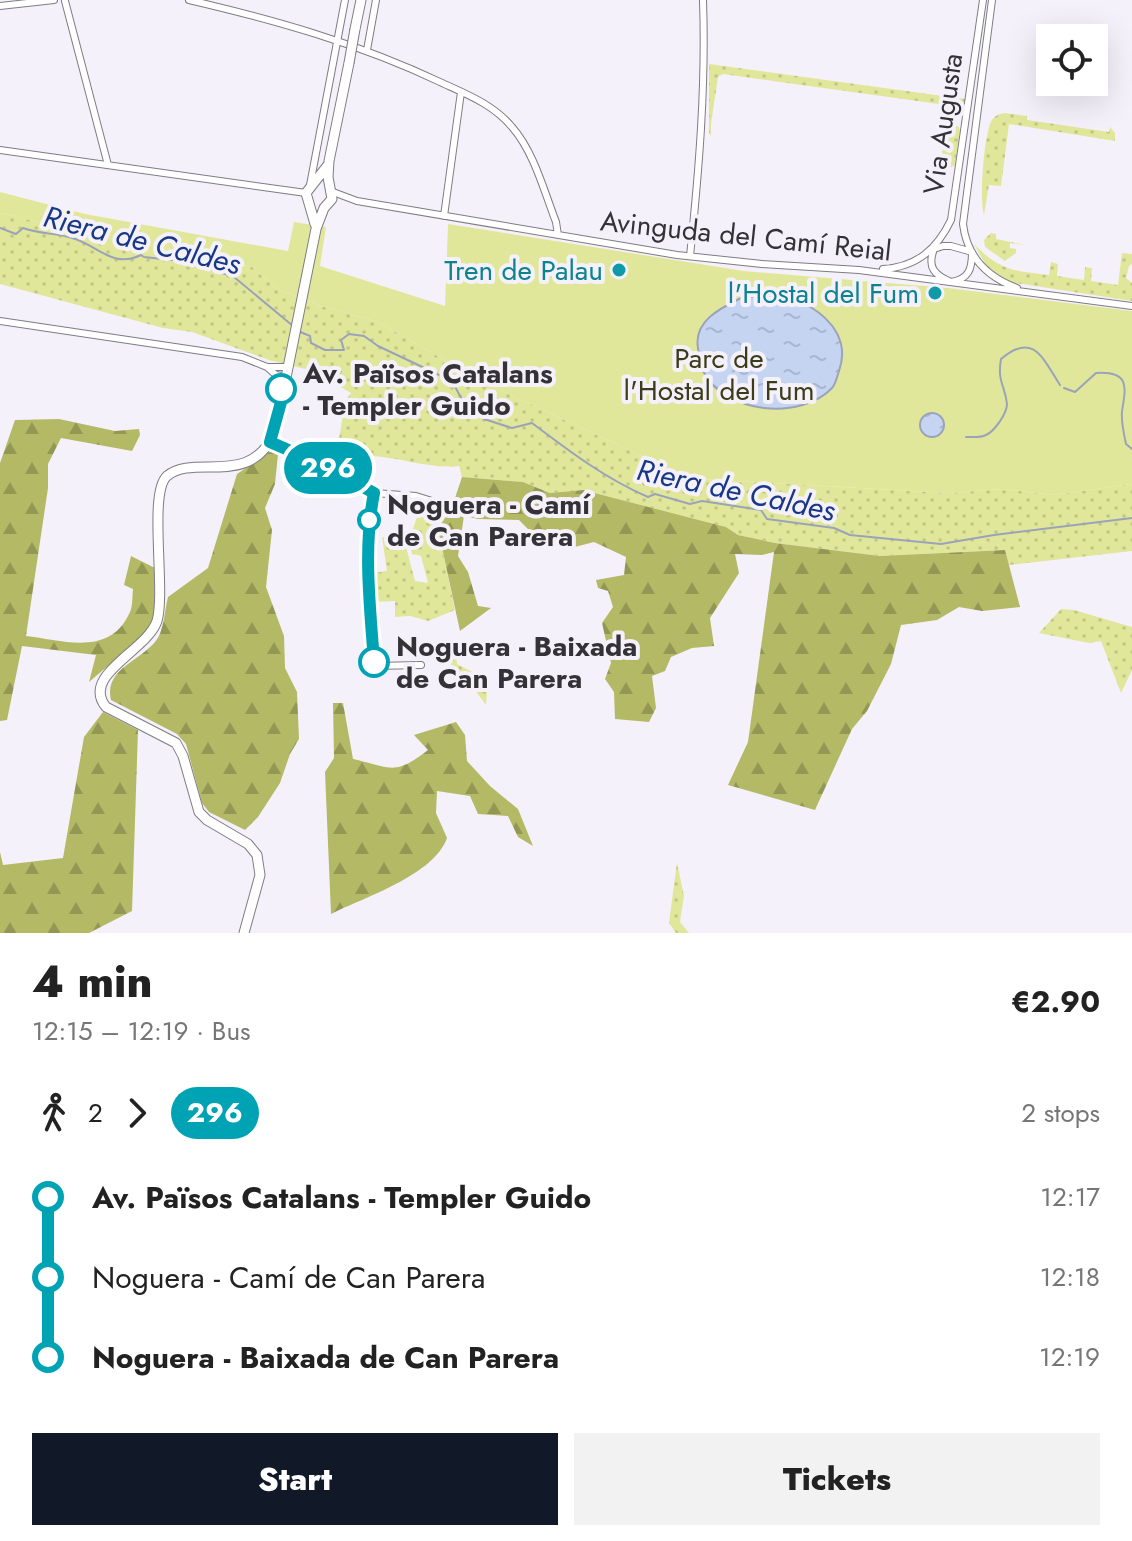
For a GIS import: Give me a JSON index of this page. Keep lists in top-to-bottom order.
{
  "streets": {
    "street": ["Via Augusta", "Avinguda del Camí Reial"]
  },
  "crossings": [
    ["Via Augusta", "Avinguda del Camí Reial"]
  ],
  "water": ["Riera de Caldes"],
  "parks": ["Parc de l'Hostal del Fum"],
  "places": [
    "Tren de Palau",
    "l'Hostal del Fum",
    "Av. Països Catalans - Templer Guido",
    "Noguera - Camí de Can Parera",
    "Noguera - Baixada de Can Parera"
  ],
  "lines": ["bus line 296"],
  "page": {
    "on_map": "296",
    "heading": ["4 min", "12:15 – 12:19 · Bus", "€2.90"],
    "legs": ["2", "296", "2 stops"],
    "list": [
      {
        "name": "Av. Països Catalans - Templer Guido",
        "value": "12:17"
      },
      {
        "name": "Noguera - Camí de Can Parera",
        "value": "12:18"
      },
      {
        "name": "Noguera - Baixada de Can Parera",
        "value": "12:19"
      }
    ],
    "buttons": ["Start", "Tickets"]
  }
}
